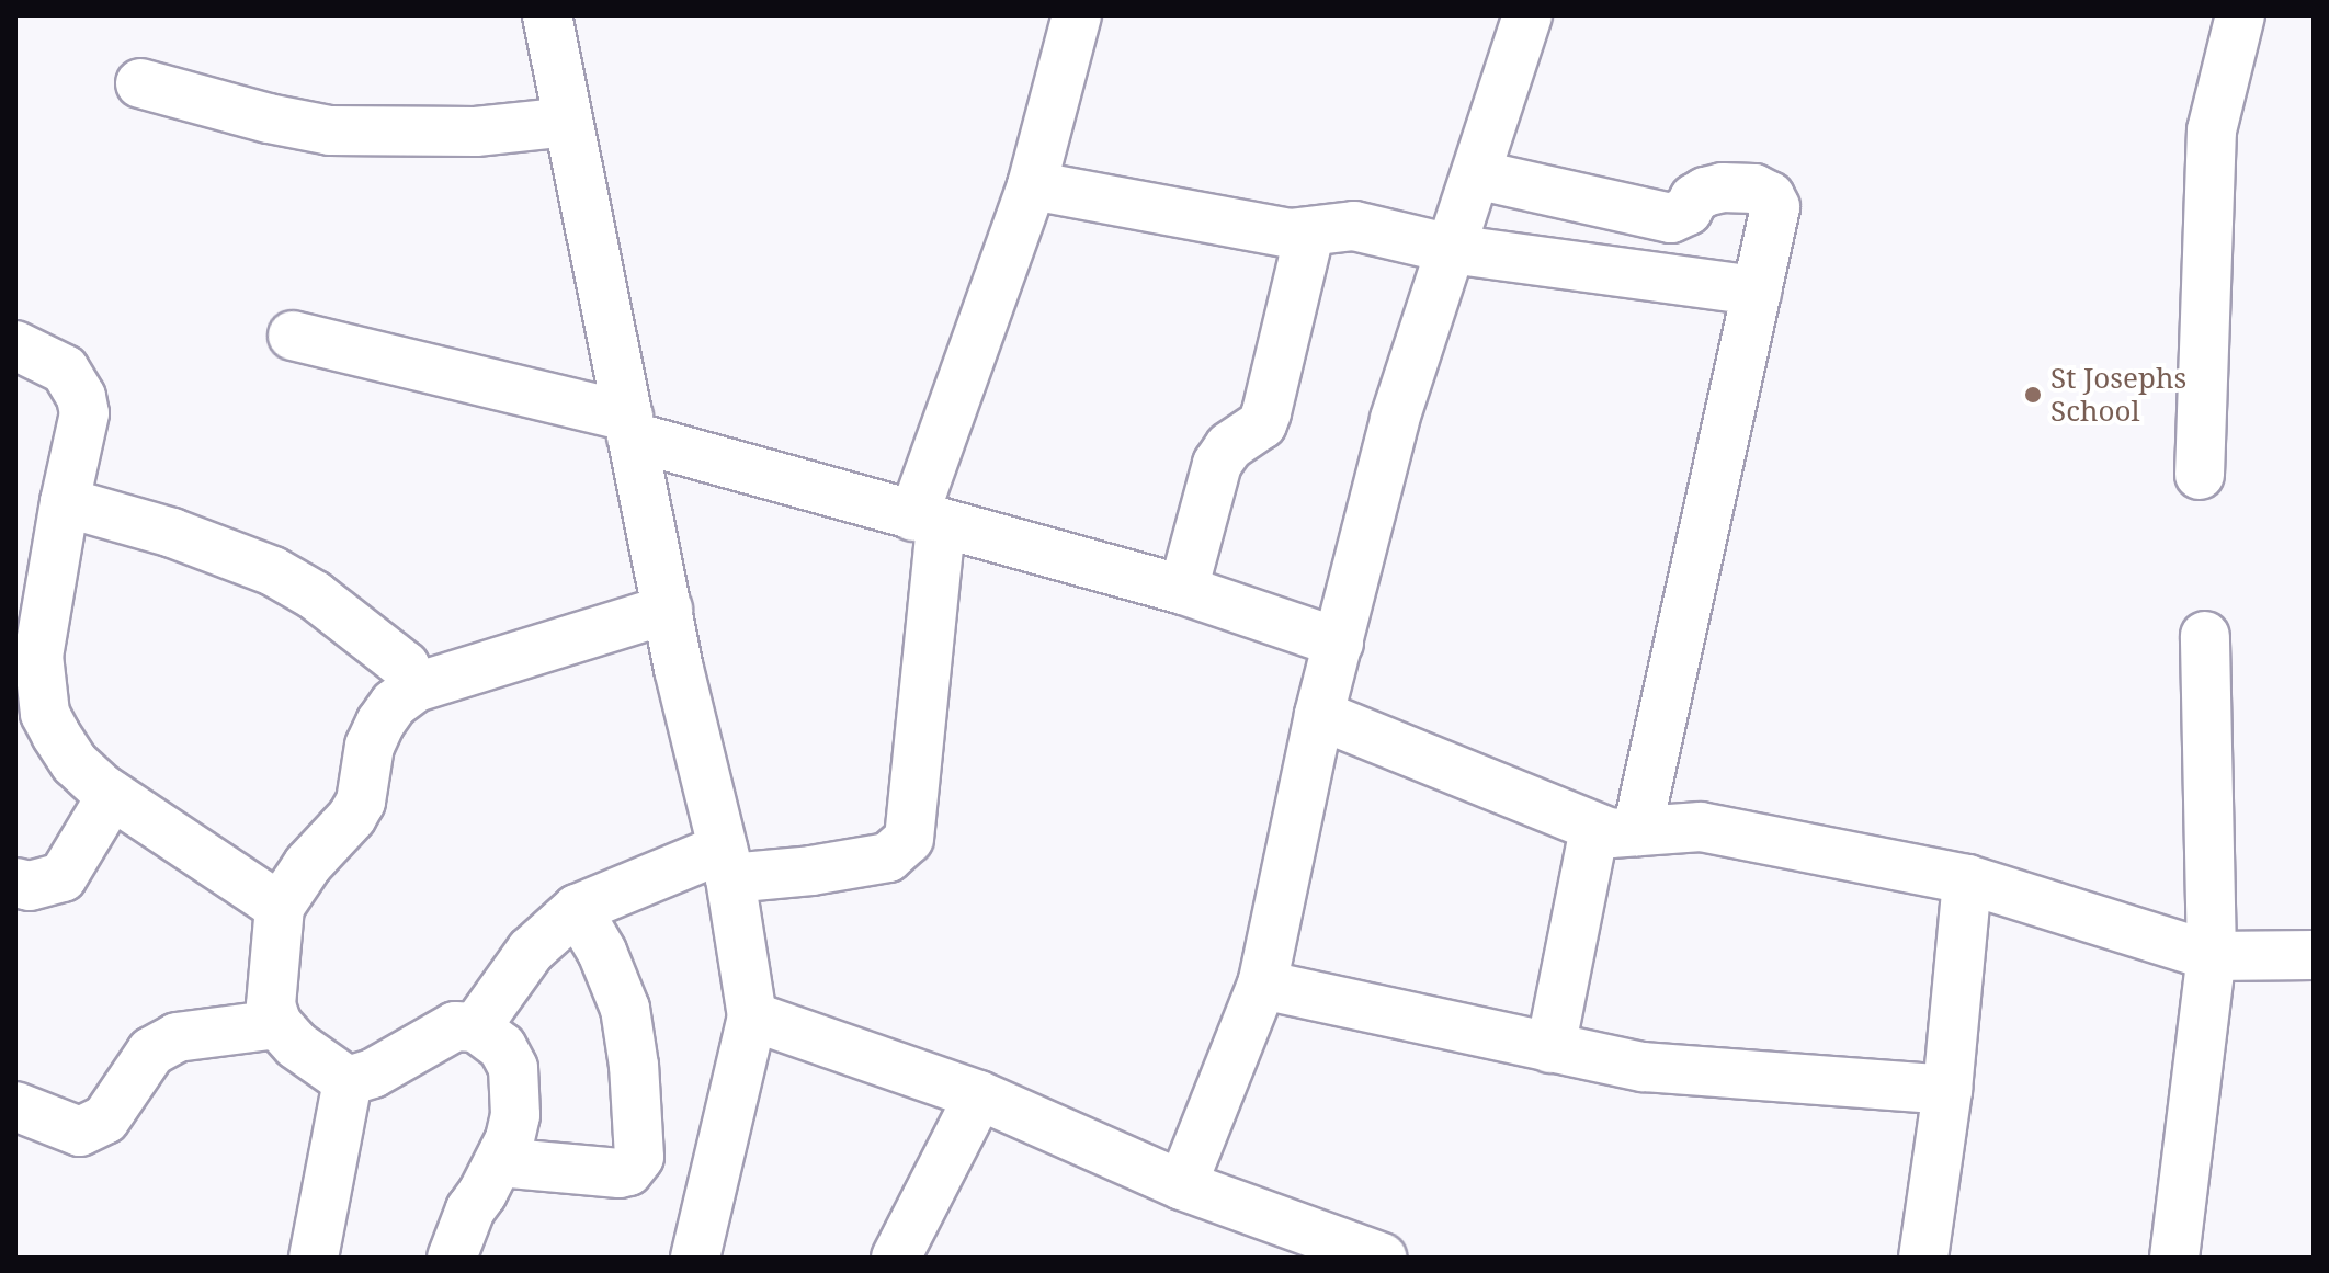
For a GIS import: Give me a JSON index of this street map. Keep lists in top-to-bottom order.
{
  "places": ["St Josephs School"]
}
